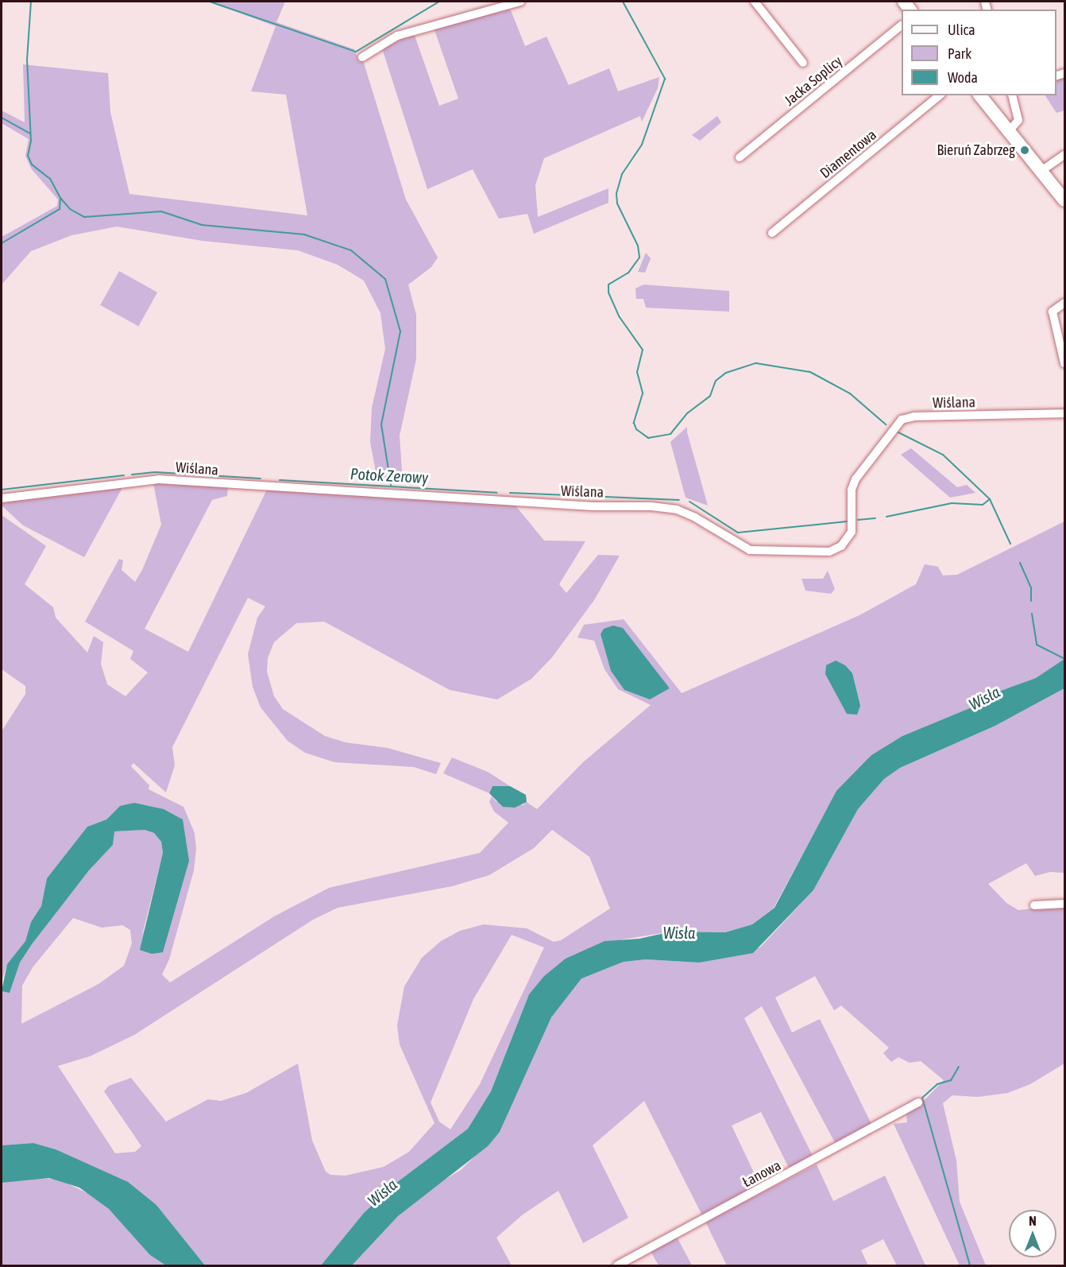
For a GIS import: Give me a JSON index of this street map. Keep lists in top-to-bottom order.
{
  "streets": {
    "street": [
      "Jacka Soplicy",
      "Diamentowa",
      "Wiślana",
      "Łanowa"
    ]
  },
  "water": ["Potok Zerowy", "Wisła"],
  "places": ["Bieruń Zabrzeg"],
  "legend": ["Ulica", "Park", "Woda"],
  "north": "top"
}
